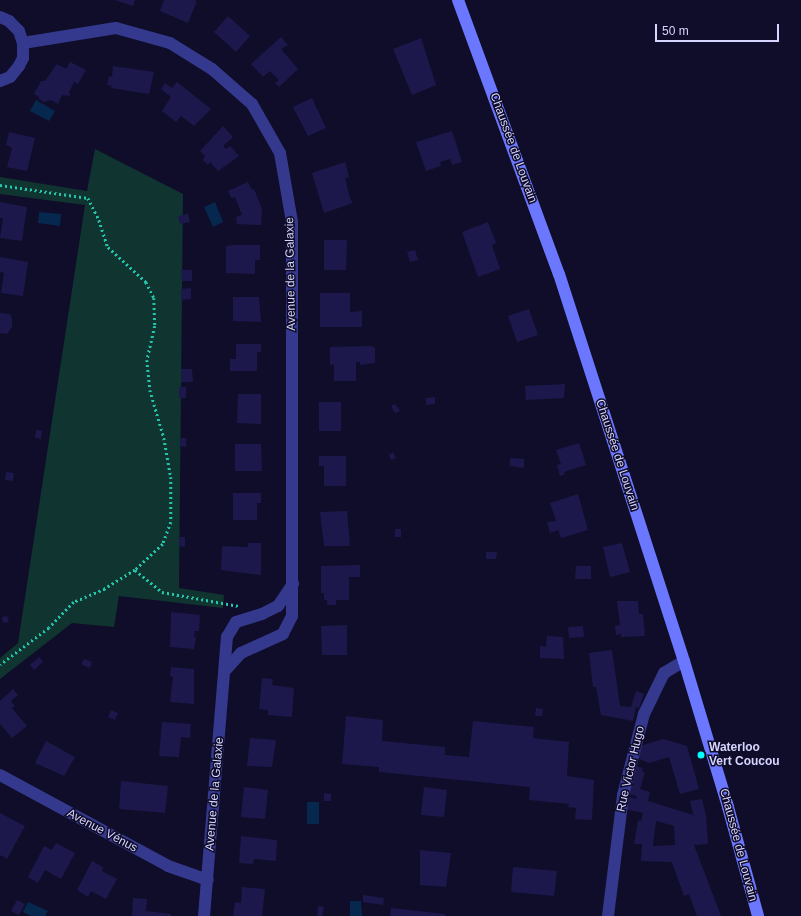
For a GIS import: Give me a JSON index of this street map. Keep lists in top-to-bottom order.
{
  "streets": {
    "main road": ["Chaussée de Louvain"],
    "street": ["Avenue de la Galaxie", "Rue Victor Hugo", "Avenue Vénus"]
  },
  "crossings": [
    ["Chaussée de Louvain", "Rue Victor Hugo"],
    ["Avenue de la Galaxie", "Avenue Vénus"]
  ],
  "places": ["Waterloo Vert Coucou"],
  "scale_bar": "50 m"
}
